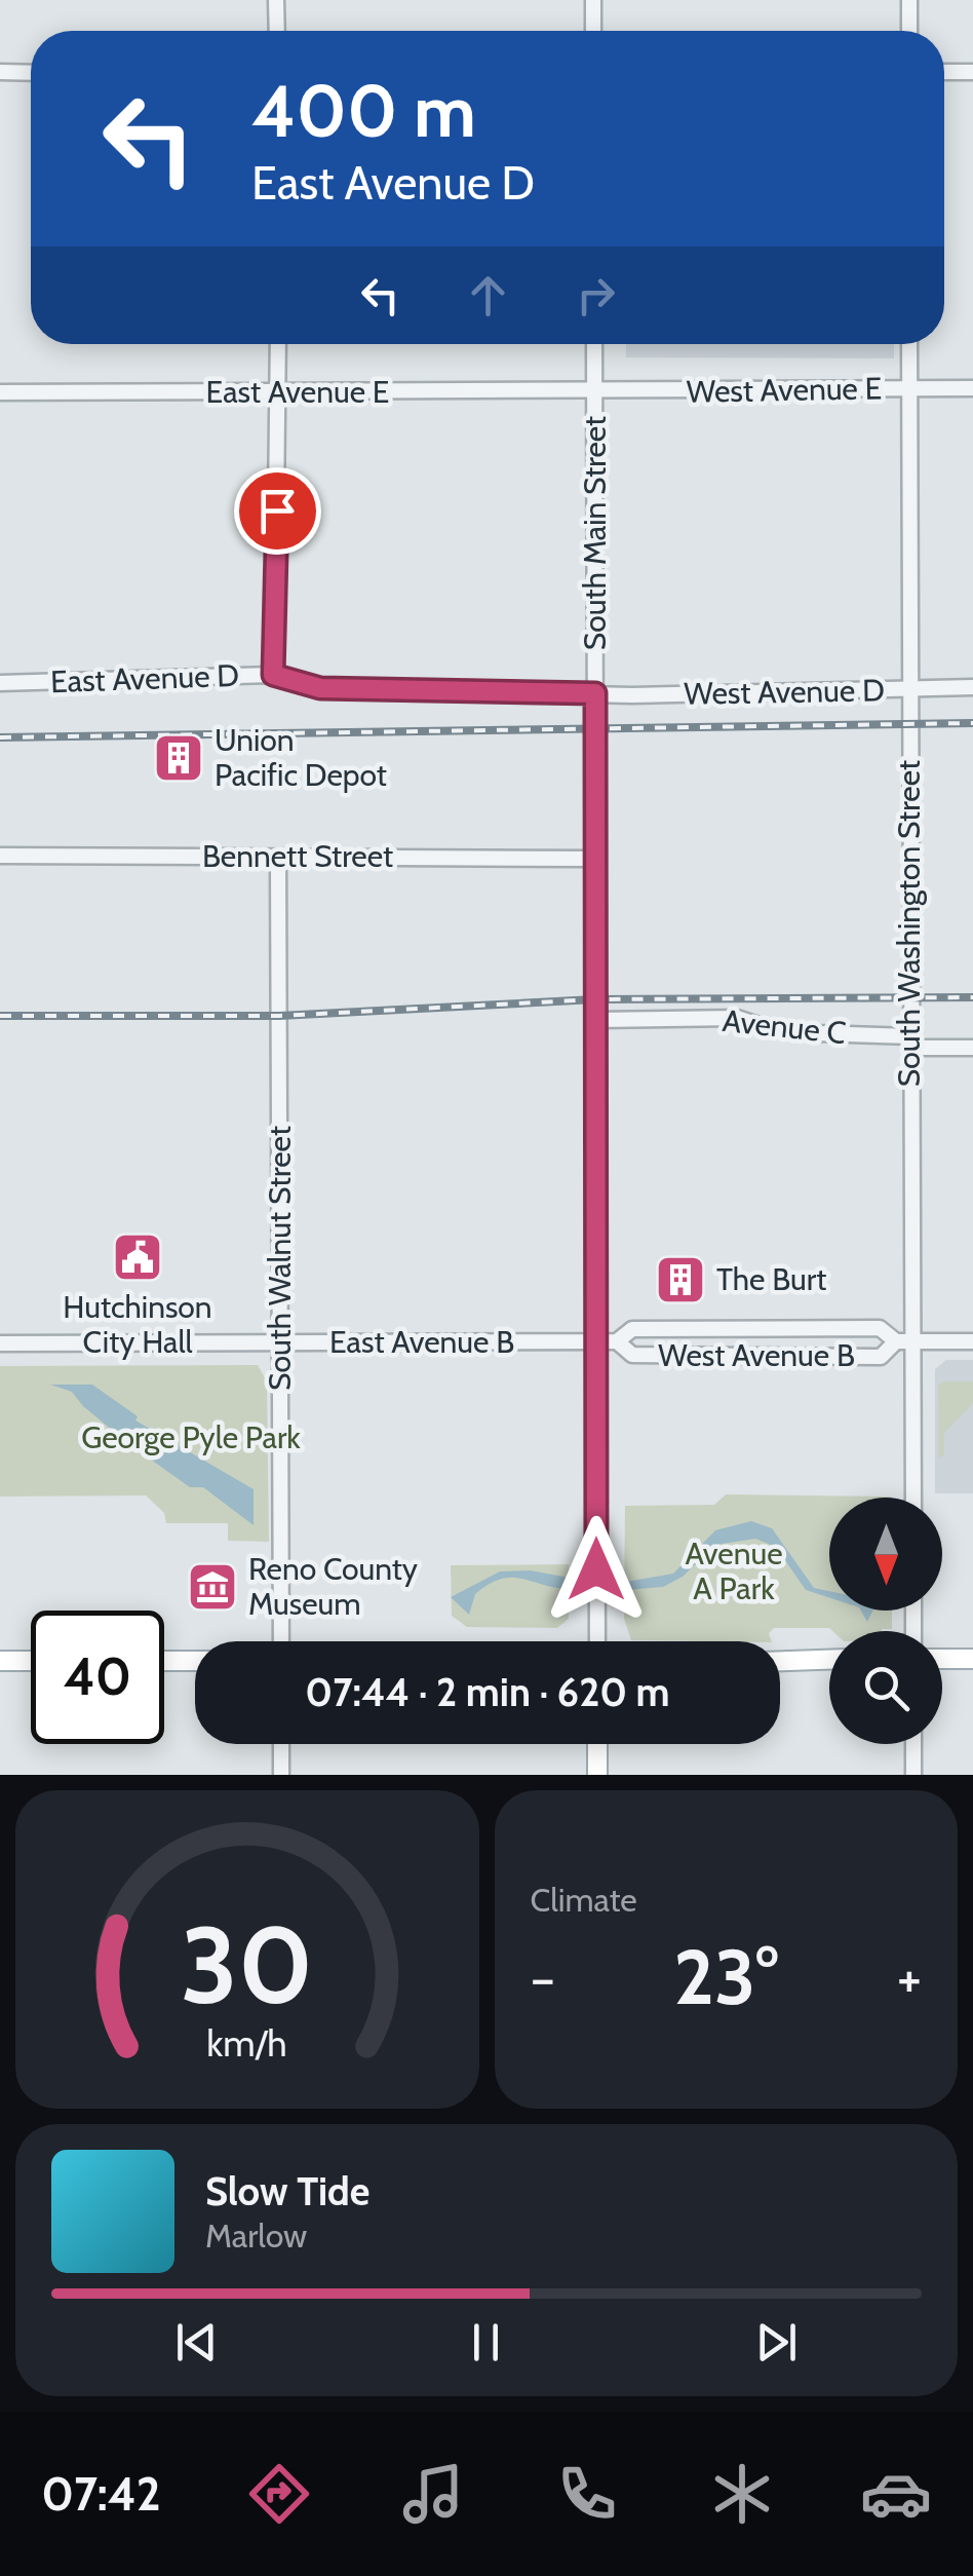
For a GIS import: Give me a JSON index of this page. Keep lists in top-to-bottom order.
{
  "streets": {
    "street": [
      "West Avenue E",
      "East Avenue E",
      "South Main Street",
      "East Avenue D",
      "West Avenue D",
      "Bennett Street",
      "South Washington Street",
      "Avenue C",
      "South Walnut Street",
      "East Avenue B",
      "West Avenue B"
    ]
  },
  "crossings": [
    ["West Avenue E", "East Avenue E"],
    ["West Avenue E", "South Main Street"],
    ["West Avenue E", "South Washington Street"],
    ["East Avenue E", "South Main Street"],
    ["South Main Street", "East Avenue D"],
    ["South Main Street", "West Avenue D"],
    ["South Main Street", "Bennett Street"],
    ["South Main Street", "Avenue C"],
    ["South Main Street", "East Avenue B"],
    ["South Main Street", "West Avenue B"],
    ["East Avenue D", "West Avenue D"],
    ["West Avenue D", "South Washington Street"],
    ["Bennett Street", "South Walnut Street"],
    ["South Washington Street", "Avenue C"],
    ["South Washington Street", "West Avenue B"],
    ["South Walnut Street", "East Avenue B"],
    ["East Avenue B", "West Avenue B"]
  ],
  "parks": ["George Pyle Park", "Avenue A Park"],
  "places": {
    "building": ["Union Pacific Depot", "The Burt"],
    "public building": ["Hutchinson City Hall"],
    "museum": ["Reno County Museum"]
  },
  "north": "bottom",
  "page": {
    "turn": ["400 m", "East Avenue D"],
    "limit": "40",
    "trip": "07:44 · 2 min · 620 m",
    "tile": "Climate",
    "heat": ["−", "23°", "+"],
    "song": ["Slow Tide", "Marlow"],
    "tabs": "07:42",
    "gauge": ["30", "km/h"]
  }
}
